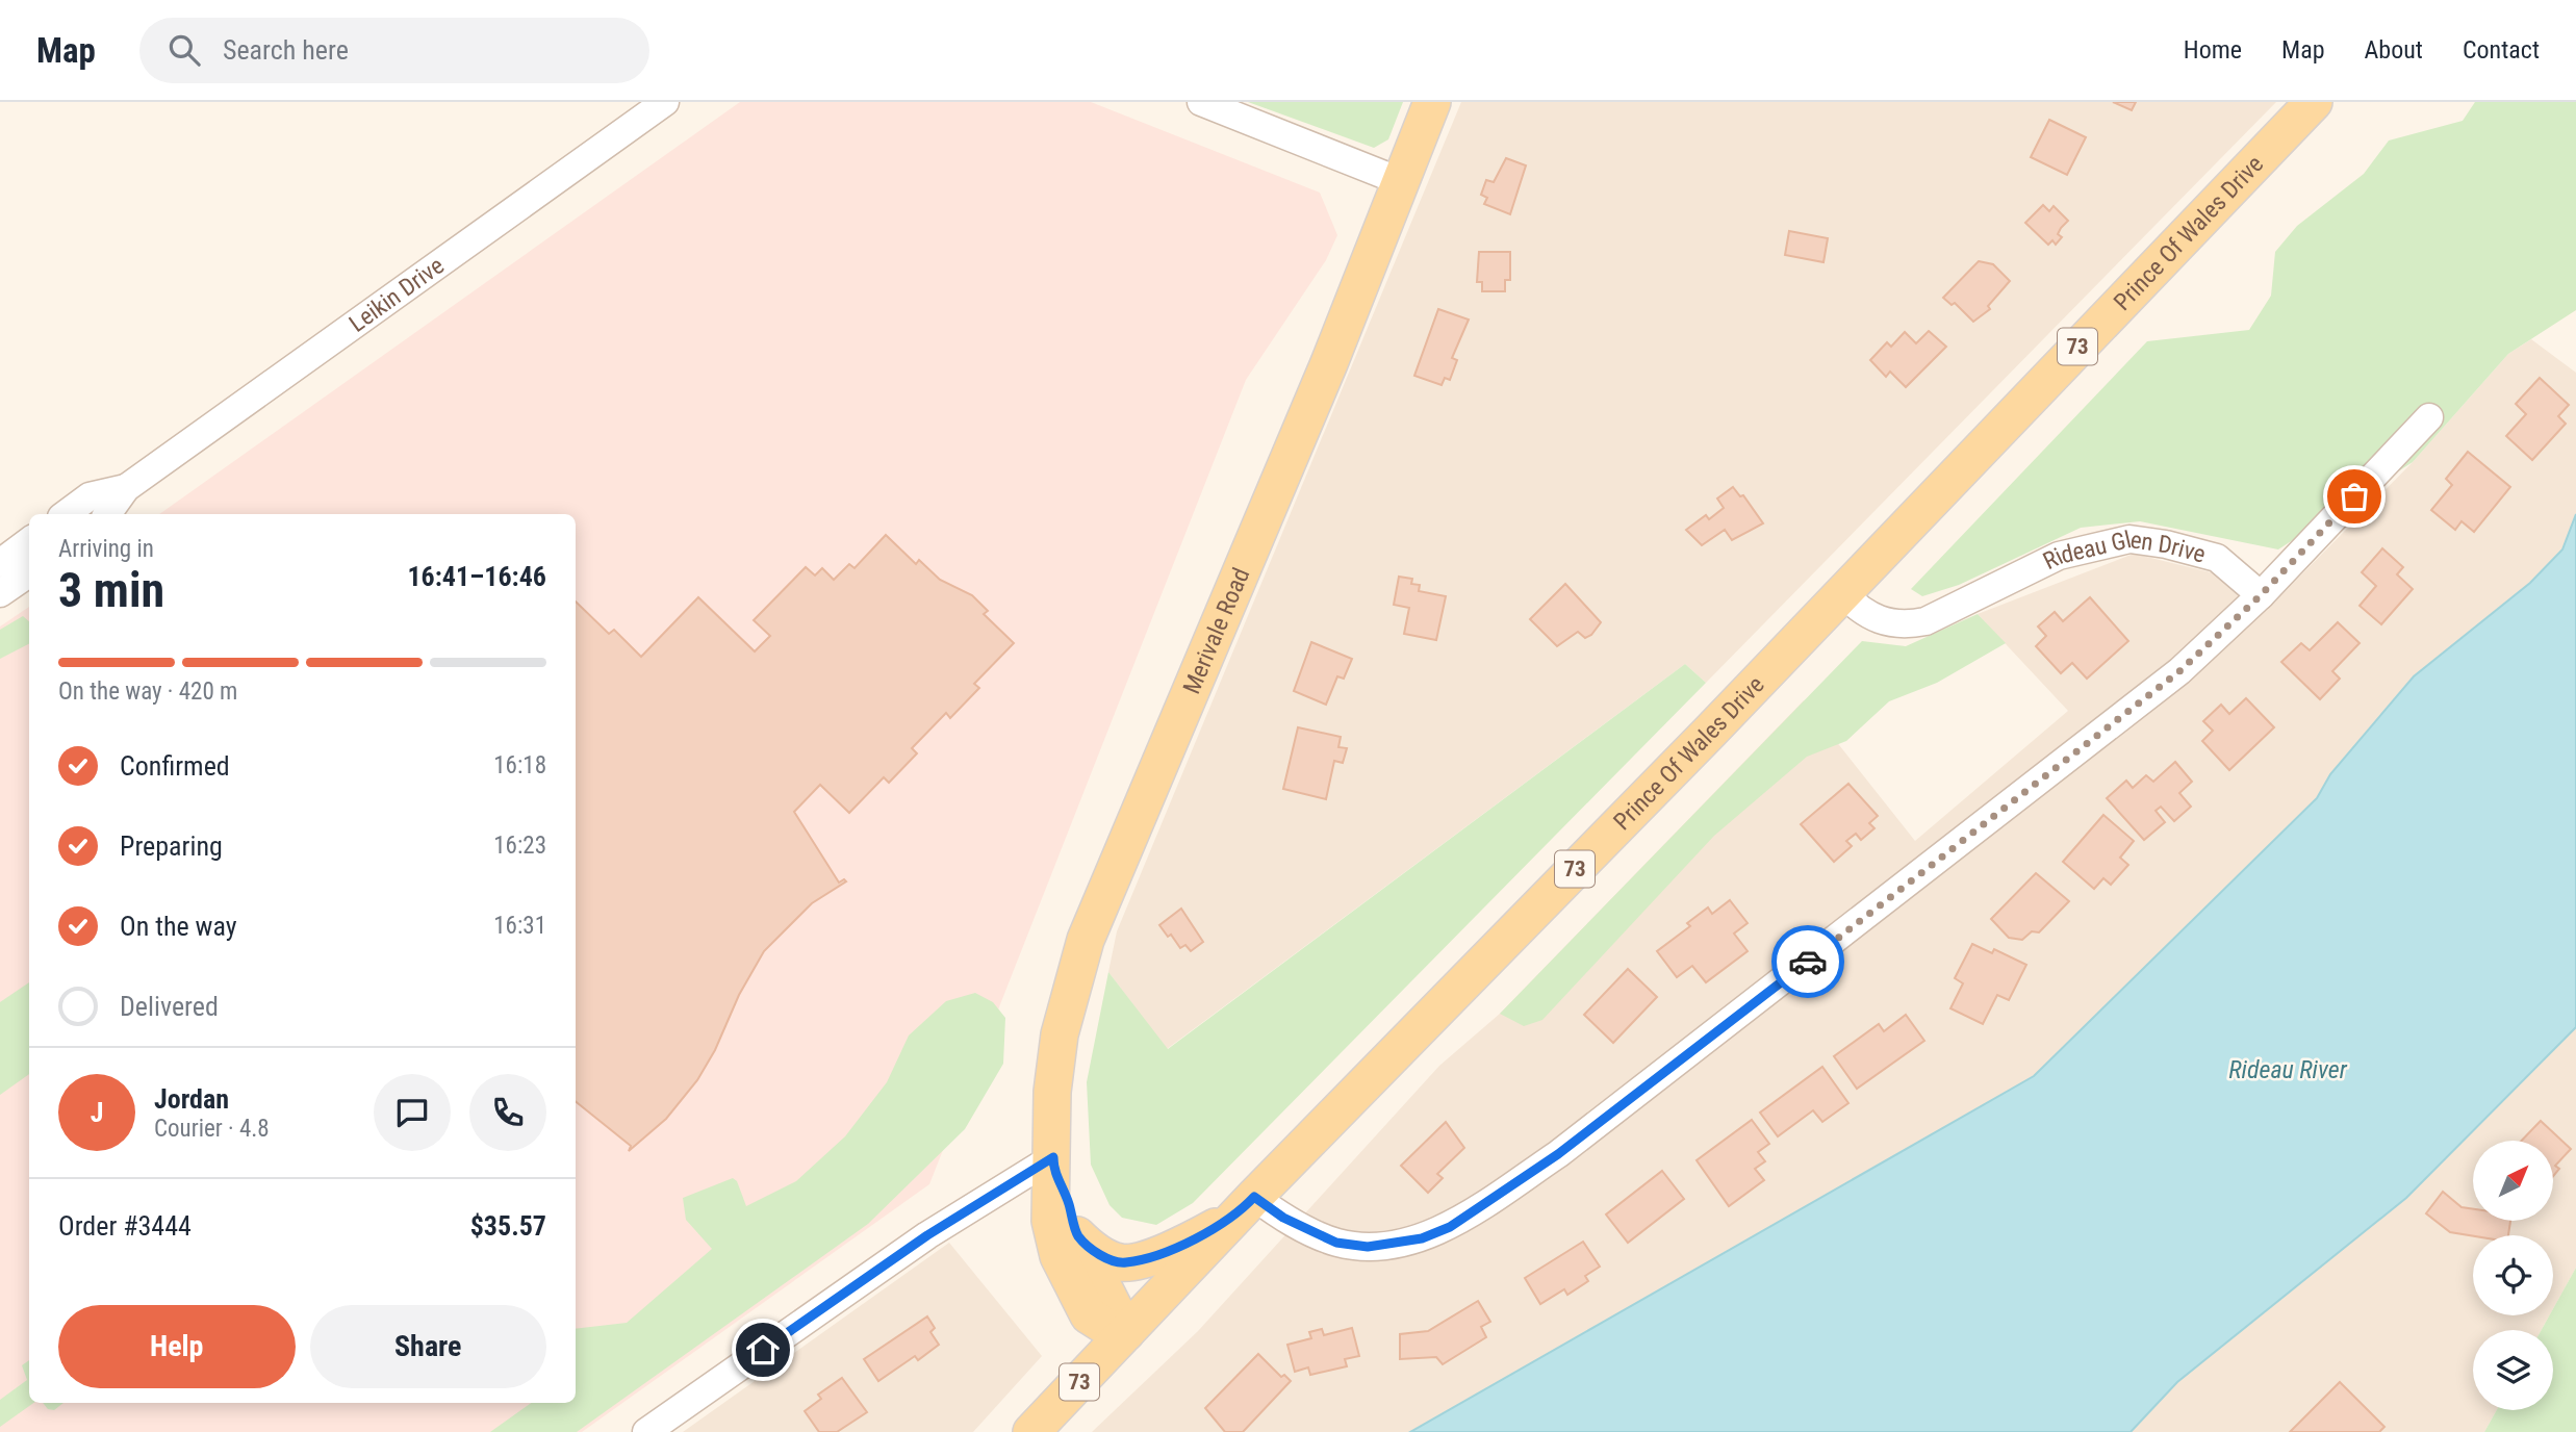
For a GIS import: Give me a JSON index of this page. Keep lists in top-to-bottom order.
{
  "streets": {
    "main road": ["Prince Of Wales Drive", "73", "Merivale Road"],
    "street": ["Leikin Drive", "Rideau Glen Drive"]
  },
  "crossings": [
    ["Prince Of Wales Drive", "Rideau Glen Drive"],
    ["Prince Of Wales Drive", "Merivale Road"]
  ],
  "water": ["Rideau River"],
  "north": "top right",
  "page": {
    "header": "Map",
    "search": "Search here",
    "nav": [
      "Home",
      "Map",
      "About",
      "Contact"
    ],
    "heading": ["3 min", "Arriving in", "16:41–16:46"],
    "panel": [
      "Jordan",
      "Courier · 4.8",
      "Order #3444",
      "$35.57"
    ],
    "bar": "On the way · 420 m",
    "list": [
      ["Confirmed", "16:18"],
      ["Preparing", "16:23"],
      ["On the way", "16:31"],
      "Delivered"
    ],
    "round": "J",
    "buttons": ["Help", "Share"]
  }
}
